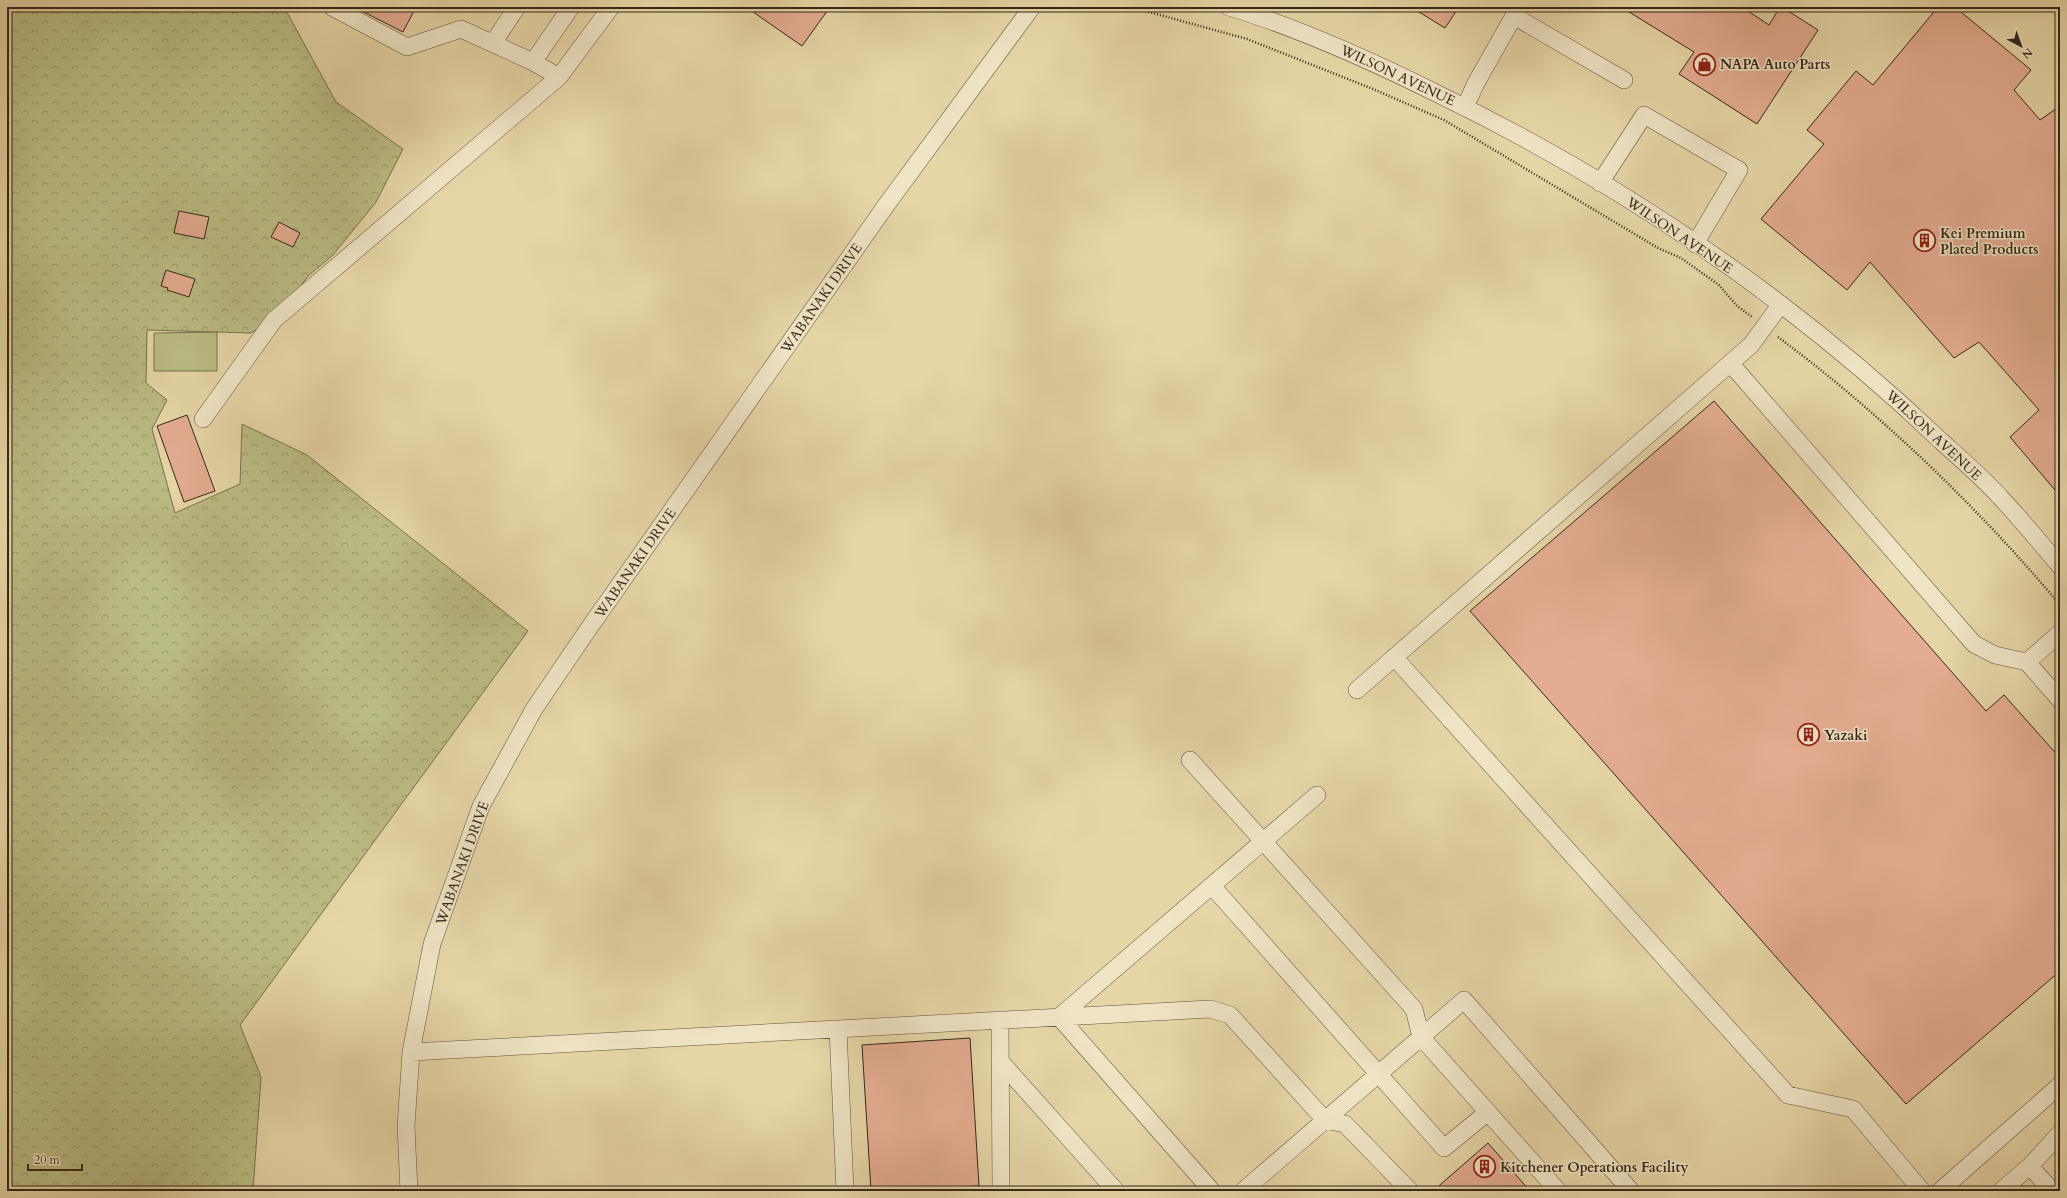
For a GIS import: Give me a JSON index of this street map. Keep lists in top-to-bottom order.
{
  "streets": {
    "street": ["WILSON AVENUE", "WABANAKI DRIVE"]
  },
  "places": {
    "shop": ["NAPA Auto Parts"],
    "building": ["Kei Premium Plated Products", "Yazaki", "Kitchener Operations Facility"]
  },
  "scale_bar": "20 m",
  "north": "bottom right"
}
